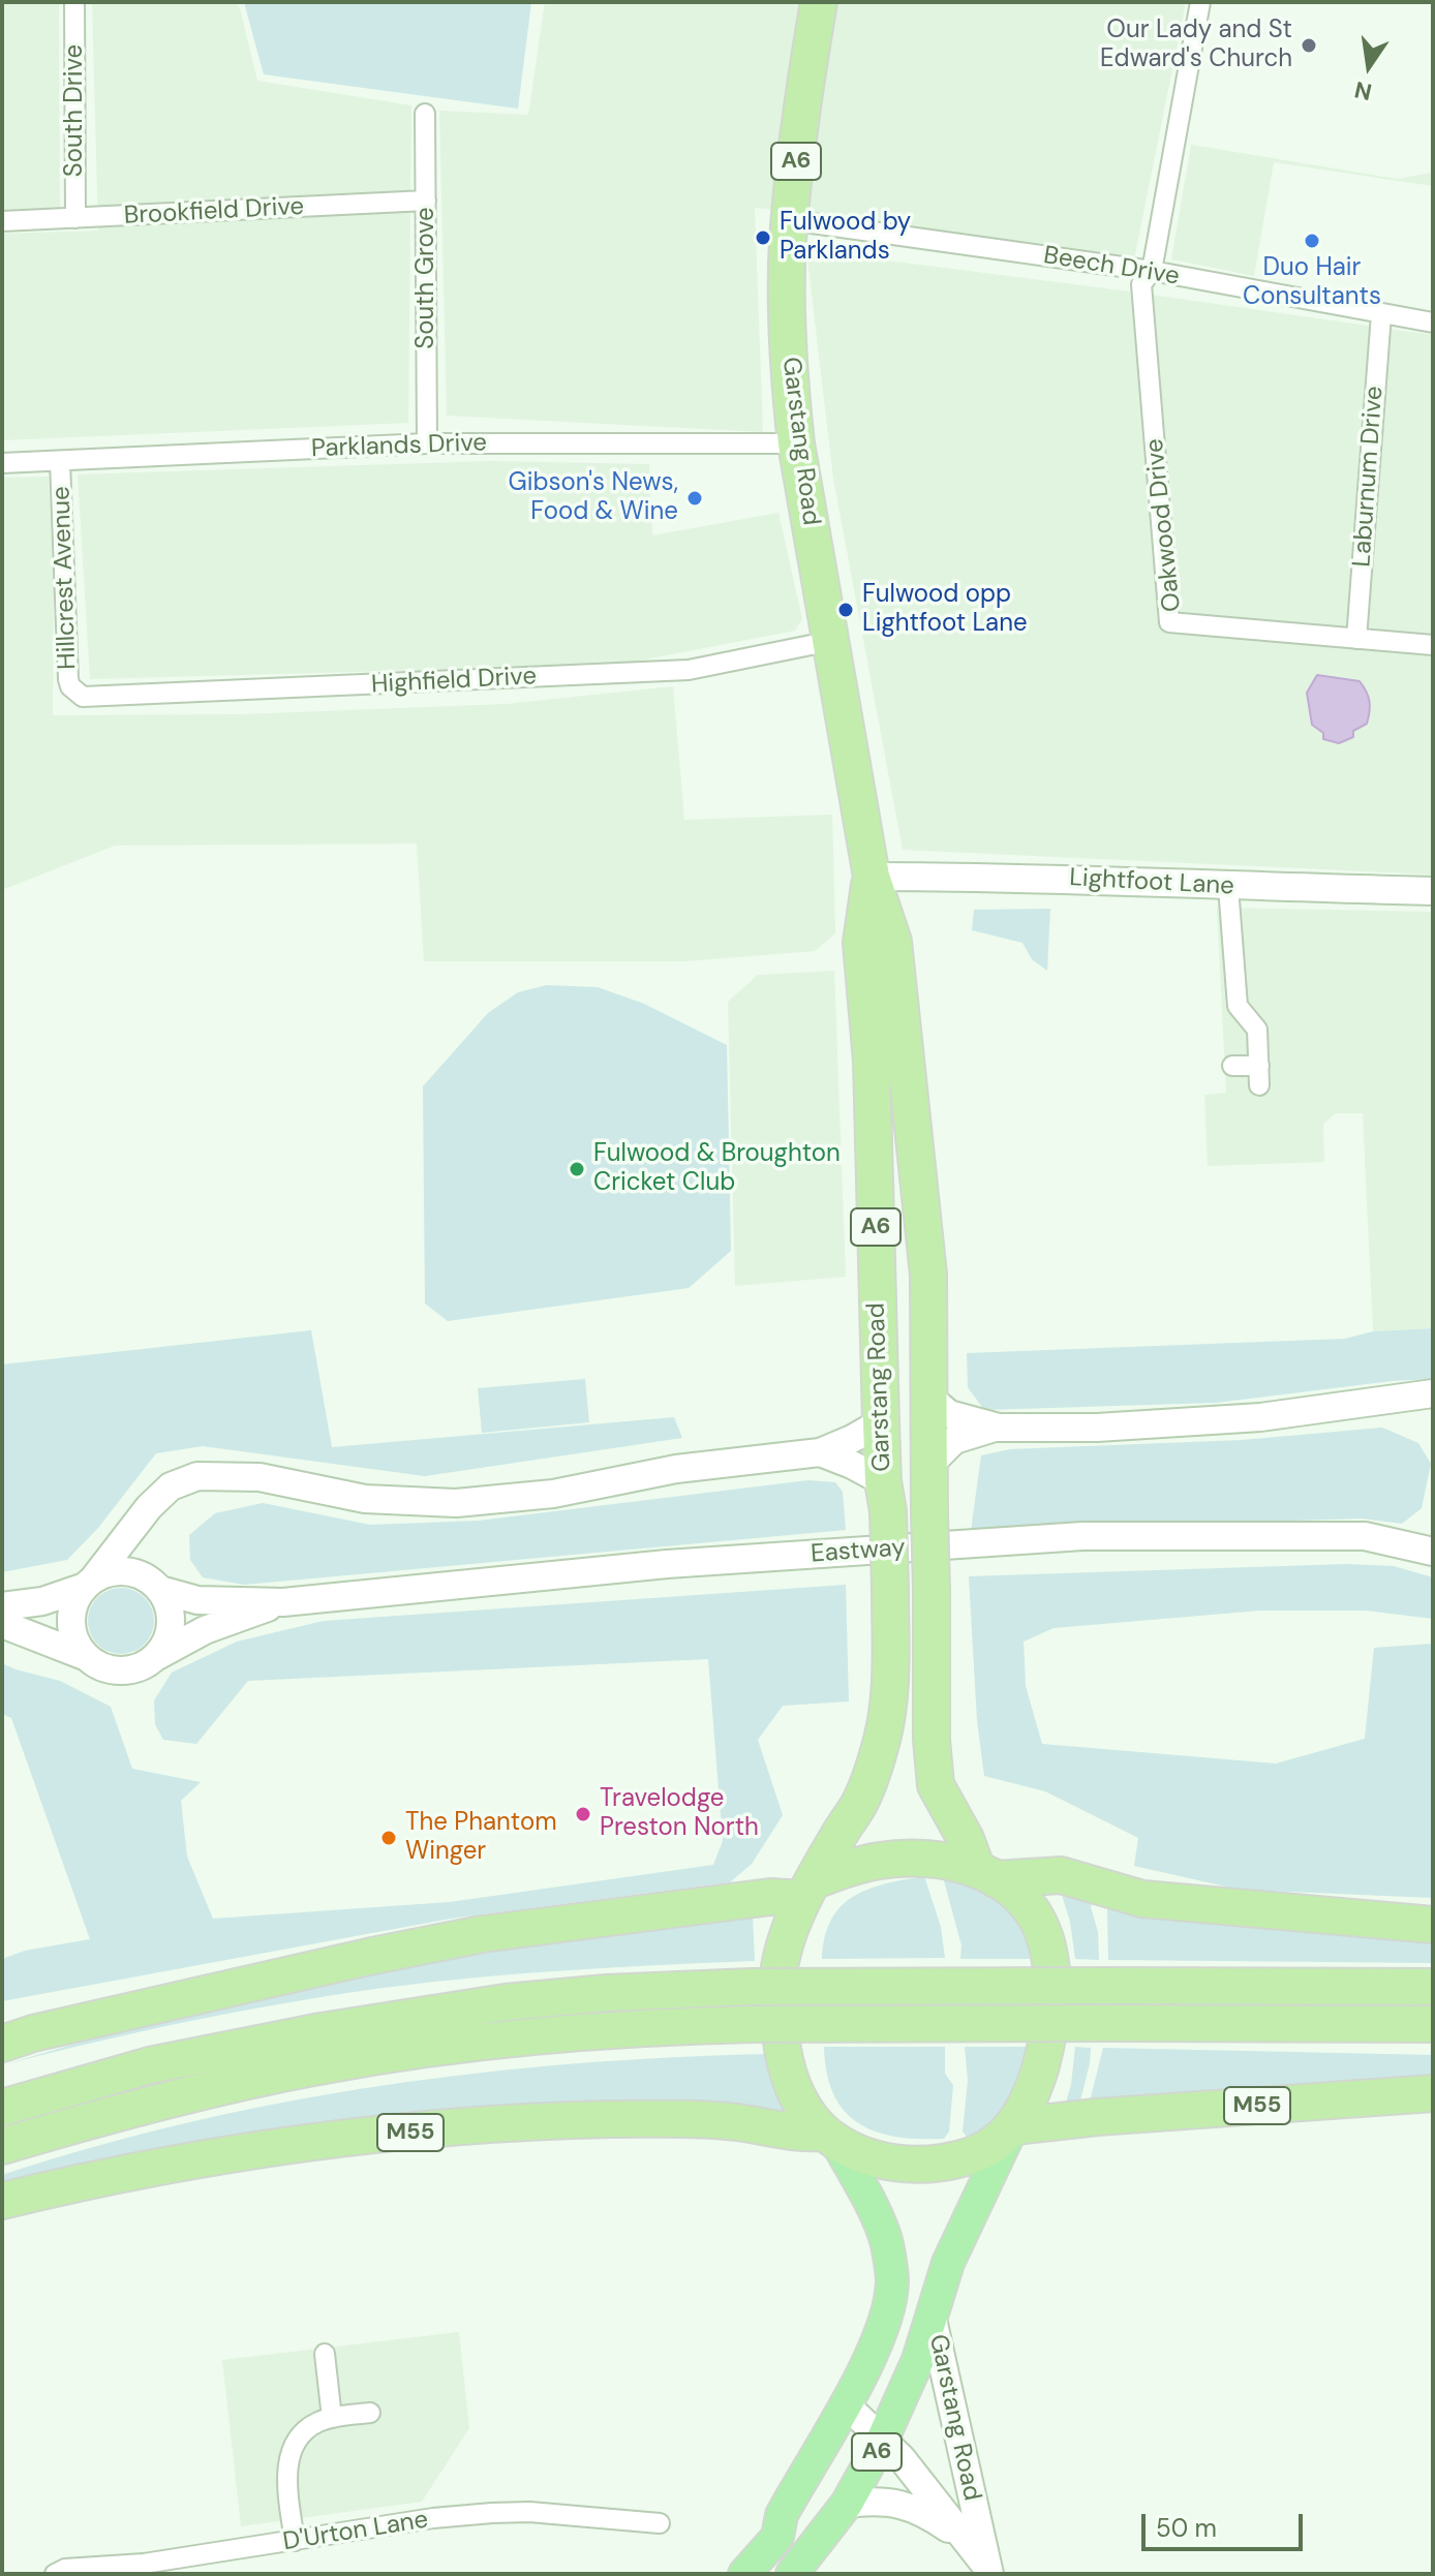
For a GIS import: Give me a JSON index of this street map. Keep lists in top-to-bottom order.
{
  "streets": {
    "highway": ["A6", "Garstang Road", "M55"],
    "main road": ["Lightfoot Lane", "Eastway"],
    "street": [
      "South Drive",
      "Brookfield Drive",
      "Beech Drive",
      "South Grove",
      "Parklands Drive",
      "Laburnum Drive",
      "Oakwood Drive",
      "Hillcrest Avenue",
      "Highfield Drive",
      "D'Urton Lane"
    ]
  },
  "crossings": [
    ["South Drive", "Brookfield Drive"],
    ["A6", "Garstang Road"],
    ["A6", "M55"],
    ["Brookfield Drive", "South Grove"],
    ["Beech Drive", "Garstang Road"],
    ["Beech Drive", "Laburnum Drive"],
    ["Beech Drive", "Oakwood Drive"],
    ["South Grove", "Parklands Drive"],
    ["Garstang Road", "Parklands Drive"],
    ["Garstang Road", "Highfield Drive"],
    ["Garstang Road", "Lightfoot Lane"],
    ["Garstang Road", "M55"],
    ["Parklands Drive", "Hillcrest Avenue"],
    ["Laburnum Drive", "Oakwood Drive"],
    ["Hillcrest Avenue", "Highfield Drive"]
  ],
  "places": [
    "Our Lady and St Edward's Church",
    "Fulwood by Parklands",
    "Duo Hair Consultants",
    "Gibson's News, Food & Wine",
    "Fulwood opp Lightfoot Lane",
    "Fulwood & Broughton Cricket Club",
    "Travelodge Preston North",
    "The Phantom Winger"
  ],
  "scale_bar": "50 m",
  "north": "bottom"
}
